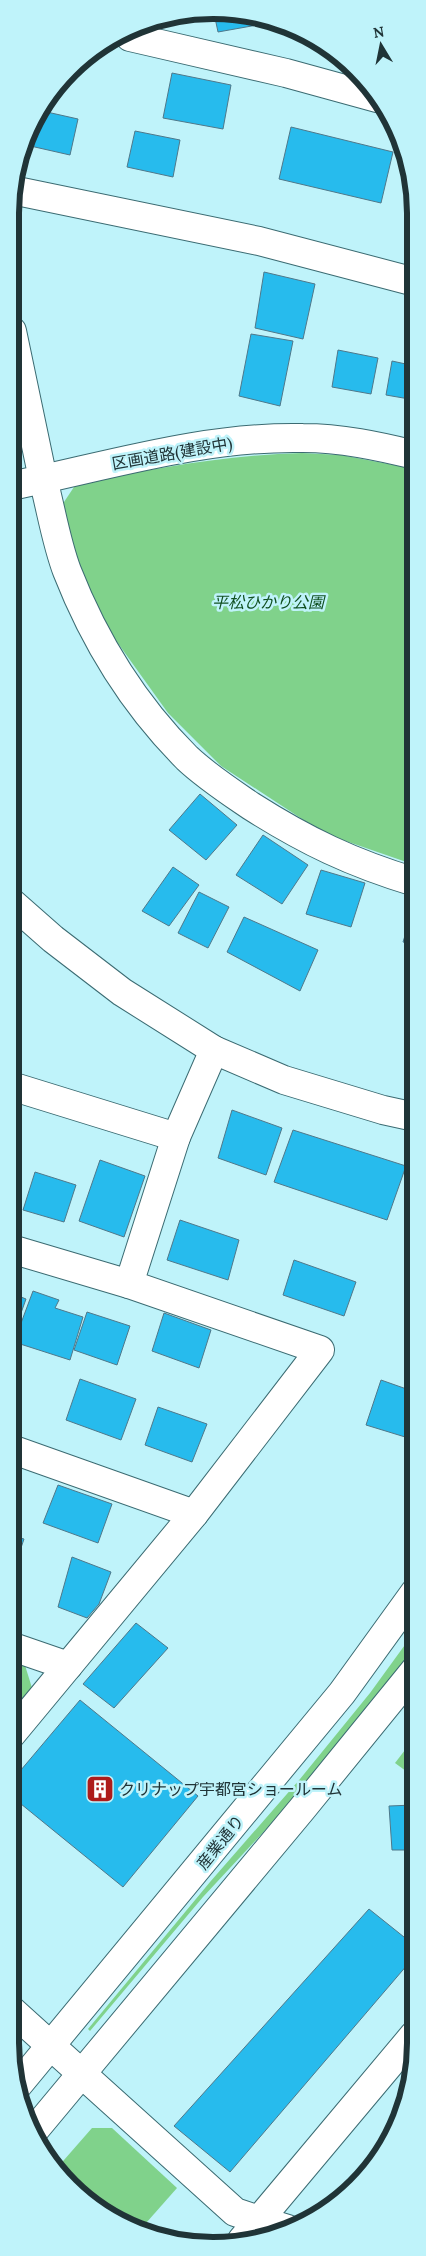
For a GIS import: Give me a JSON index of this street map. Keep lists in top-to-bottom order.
{
  "streets": {
    "street": ["区画道路(建設中)", "産業通り"]
  },
  "parks": ["平松ひかり公園"],
  "places": {
    "building": ["クリナップ宇都宮ショールーム"]
  },
  "north": "top"
}
